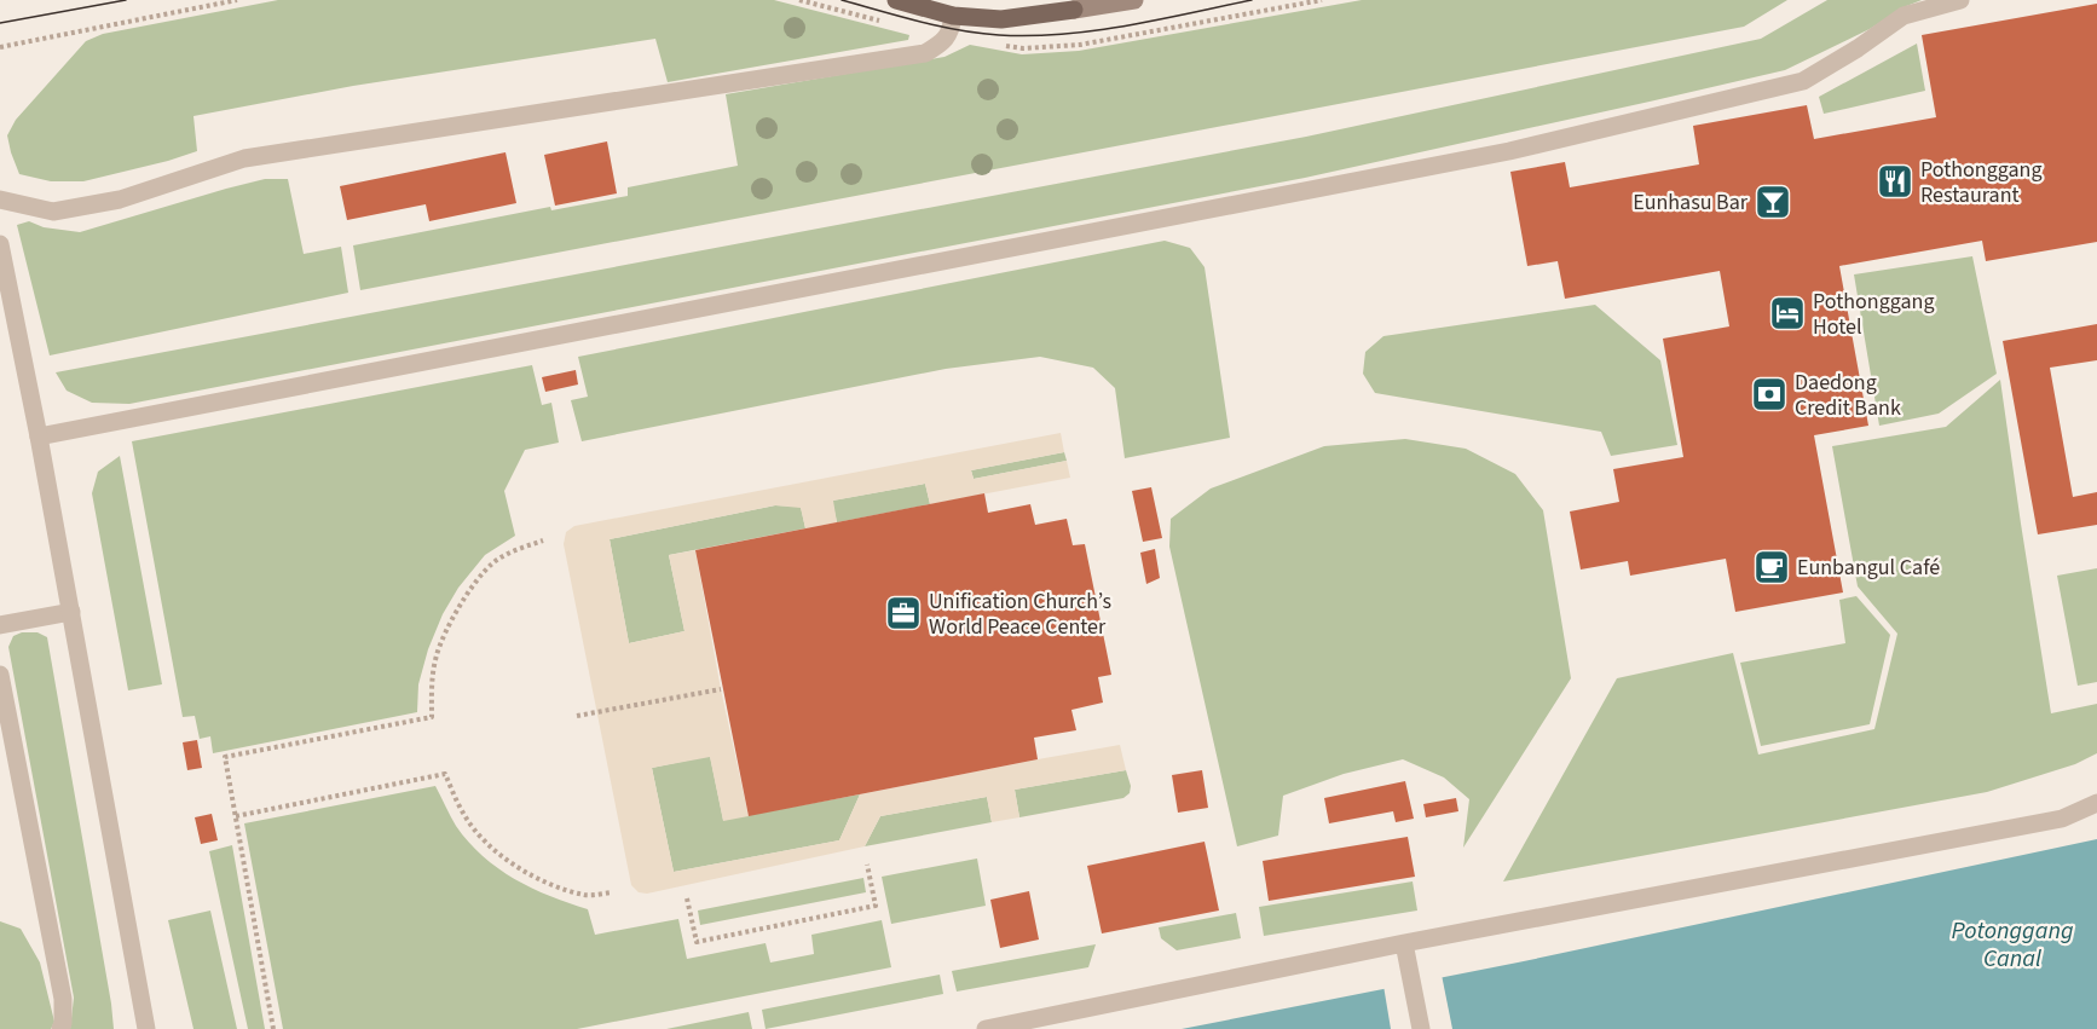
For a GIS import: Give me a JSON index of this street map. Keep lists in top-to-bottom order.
{
  "water": ["Potonggang Canal"],
  "places": {
    "restaurant": ["Pothonggang Restaurant"],
    "bar": ["Eunhasu Bar"],
    "hotel": ["Pothonggang Hotel"],
    "bank": ["Daedong Credit Bank"],
    "cafe": ["Eunbangul Café"],
    "office": ["Unification Church’s World Peace Center"]
  }
}
